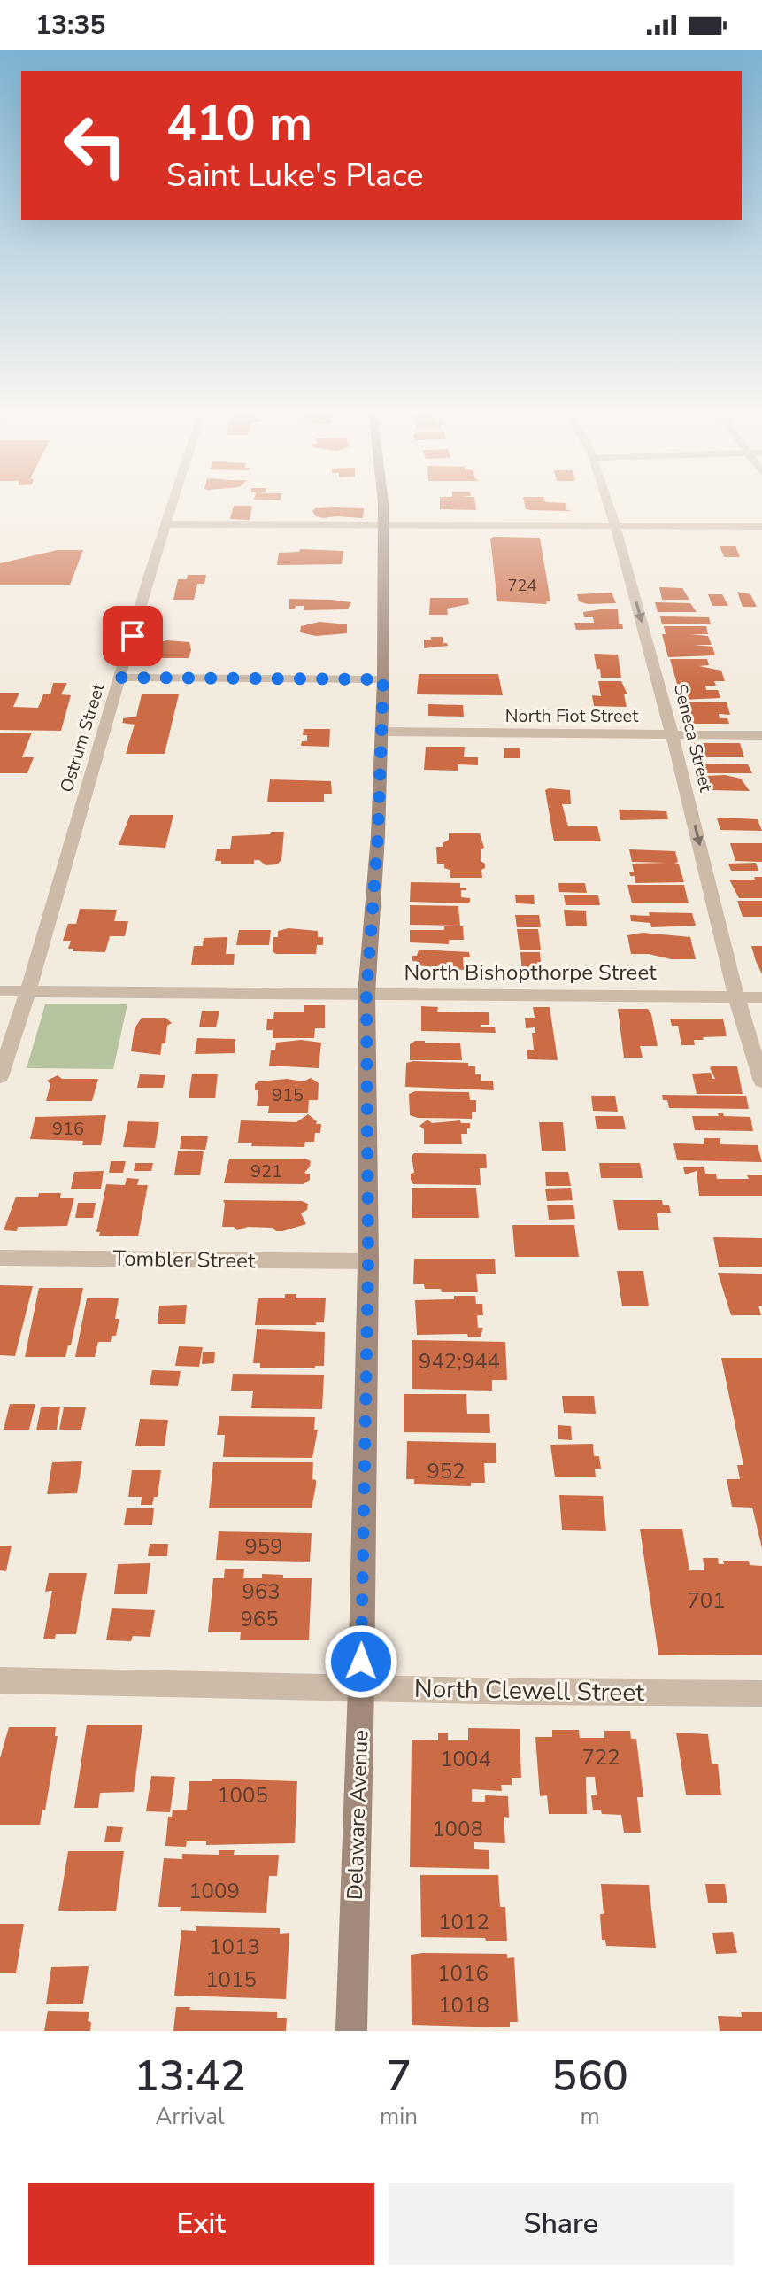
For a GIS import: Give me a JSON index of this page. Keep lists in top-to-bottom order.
{
  "streets": {
    "main road": ["Delaware Avenue"],
    "street": [
      "North Fiot Street",
      "Ostrum Street",
      "Seneca Street",
      "North Bishopthorpe Street",
      "Tombler Street",
      "North Clewell Street"
    ]
  },
  "crossings": [
    ["North Fiot Street", "Seneca Street"],
    ["North Fiot Street", "Delaware Avenue"],
    ["Ostrum Street", "North Bishopthorpe Street"],
    ["Seneca Street", "North Bishopthorpe Street"],
    ["North Bishopthorpe Street", "Delaware Avenue"],
    ["Tombler Street", "Delaware Avenue"],
    ["North Clewell Street", "Delaware Avenue"]
  ],
  "one_way": ["Seneca Street"],
  "house_numbers": [
    "724",
    "915",
    "916",
    "921",
    "942;944",
    "952",
    "959",
    "963",
    "701",
    "965",
    "722",
    "1004",
    "1005",
    "1008",
    "1009",
    "1012",
    "1013",
    "1016",
    "1015",
    "1018"
  ],
  "page": {
    "status": "13:35",
    "turn": ["410 m", "Saint Luke's Place"],
    "eta": [
      "13:42",
      "Arrival",
      "7",
      "min",
      "560",
      "m"
    ],
    "buttons": ["Exit", "Share"]
  }
}
